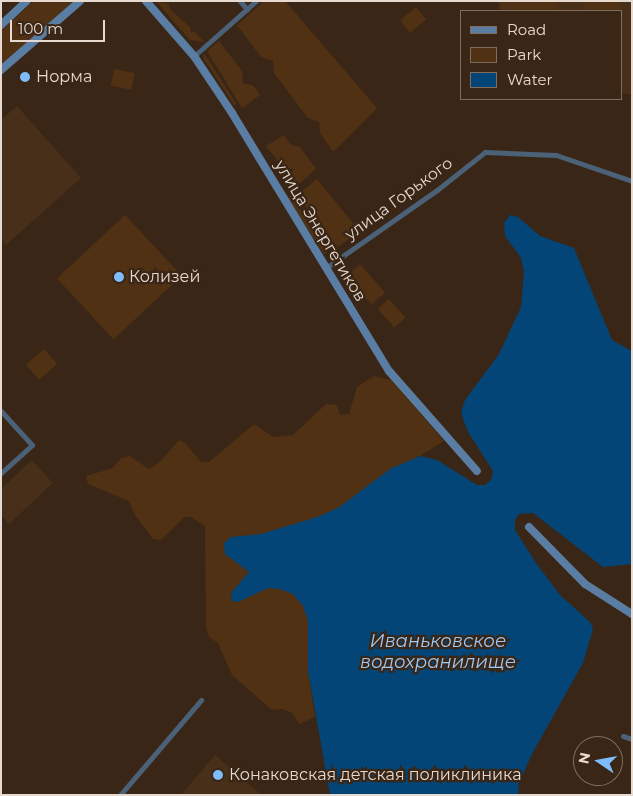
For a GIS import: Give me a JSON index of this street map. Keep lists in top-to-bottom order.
{
  "streets": {
    "main road": ["улица Энергетиков"],
    "street": ["улица Горького"]
  },
  "crossings": [
    ["улица Горького", "улица Энергетиков"]
  ],
  "water": ["Иваньковское водохранилище"],
  "places": ["Норма", "Колизей", "Конаковская детская поликлиника"],
  "legend": ["Road", "Park", "Water"],
  "scale_bar": "100 m",
  "north": "left"
}
